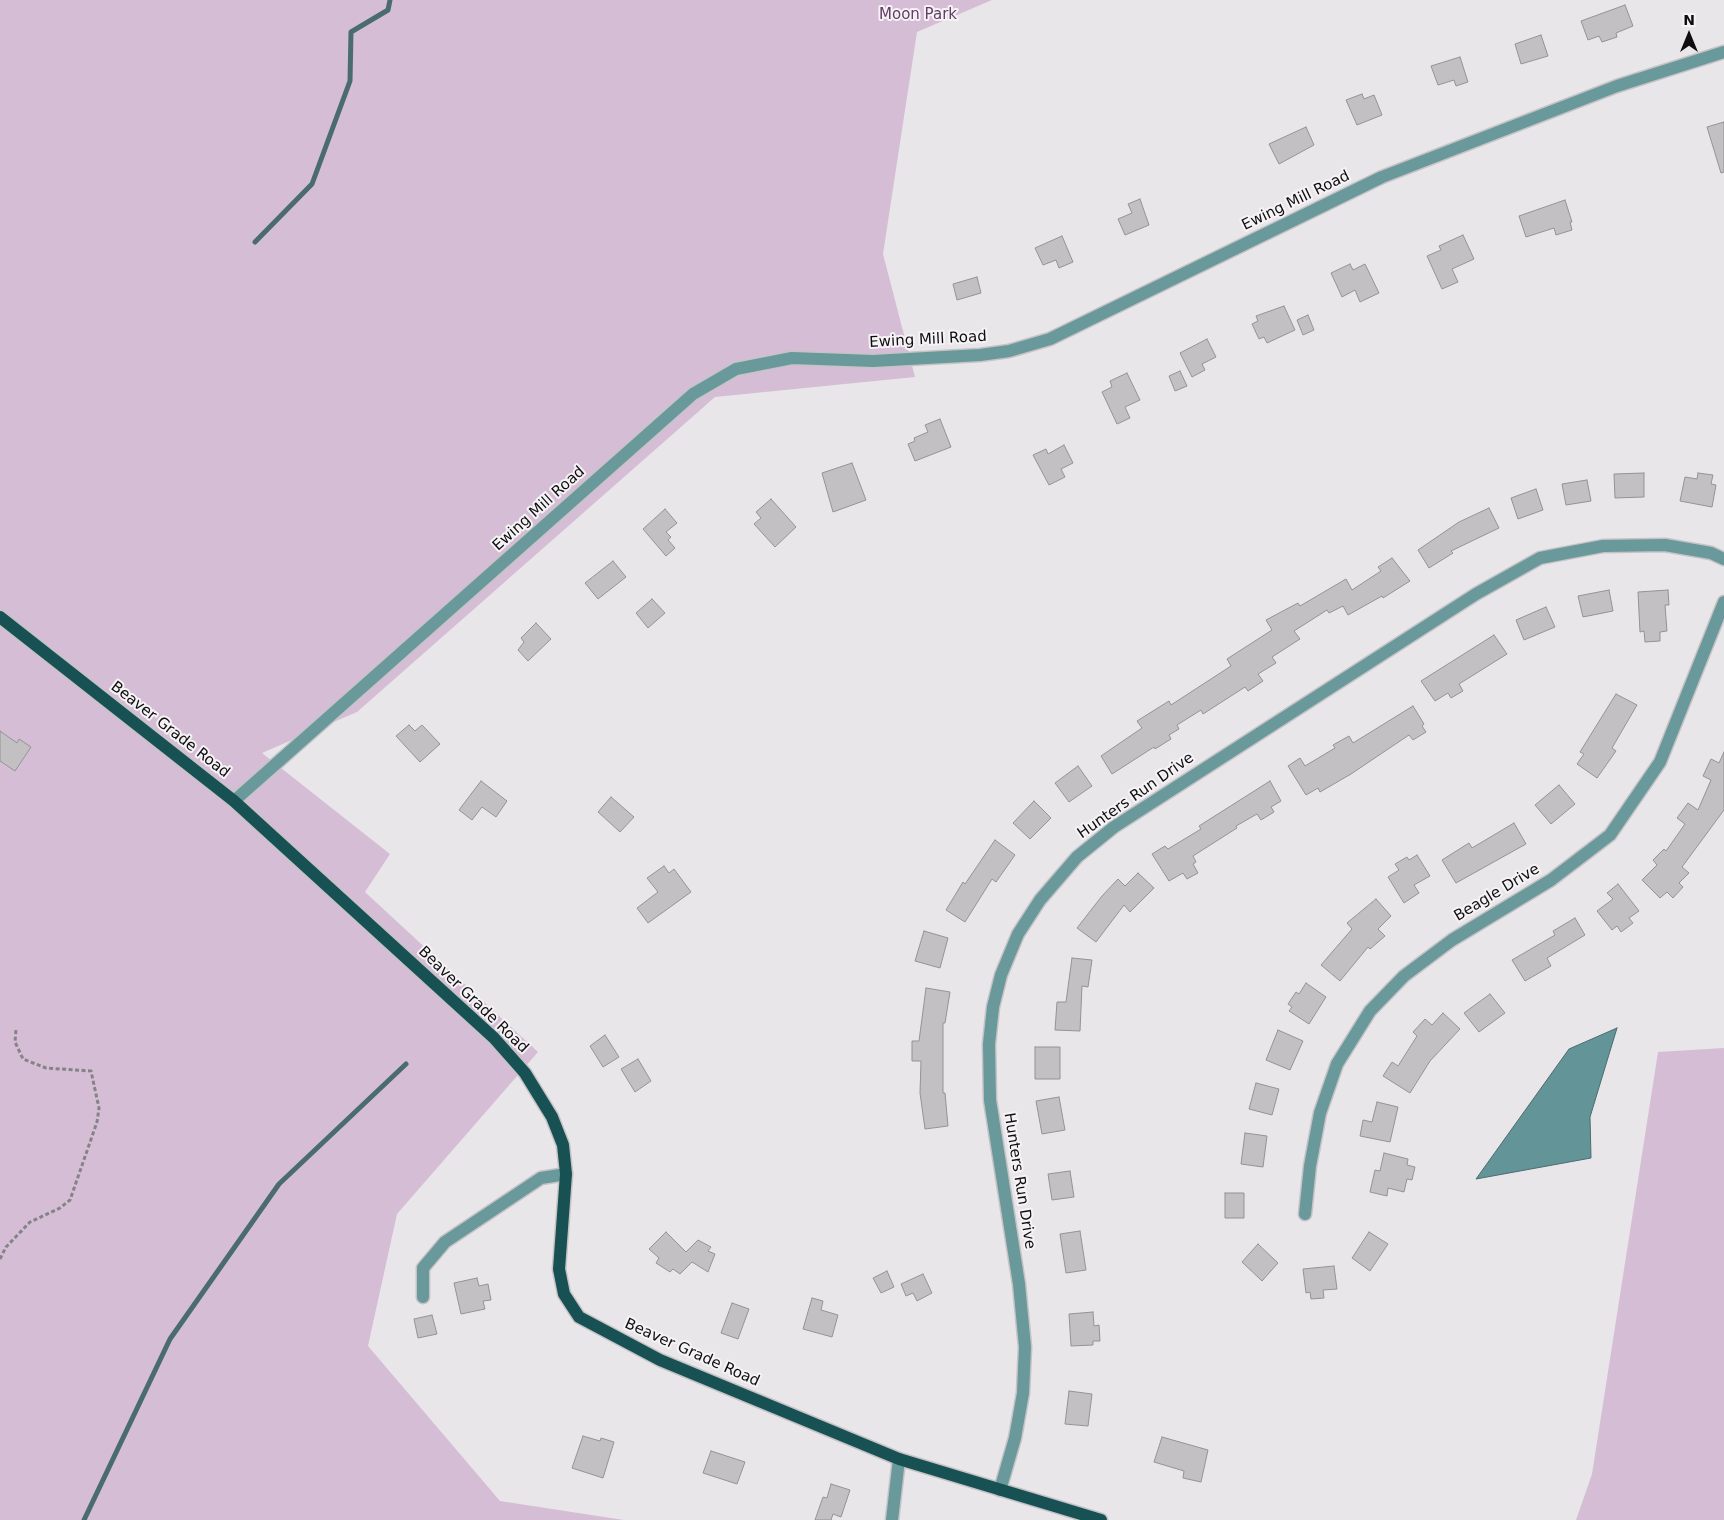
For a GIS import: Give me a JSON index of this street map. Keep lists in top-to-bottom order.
{
  "streets": {
    "main road": ["Beaver Grade Road"],
    "street": ["Ewing Mill Road", "Hunters Run Drive", "Beagle Drive"]
  },
  "crossings": [
    ["Ewing Mill Road", "Beaver Grade Road"],
    ["Beaver Grade Road", "Hunters Run Drive"]
  ],
  "parks": ["Moon Park"],
  "north": "top"
}
